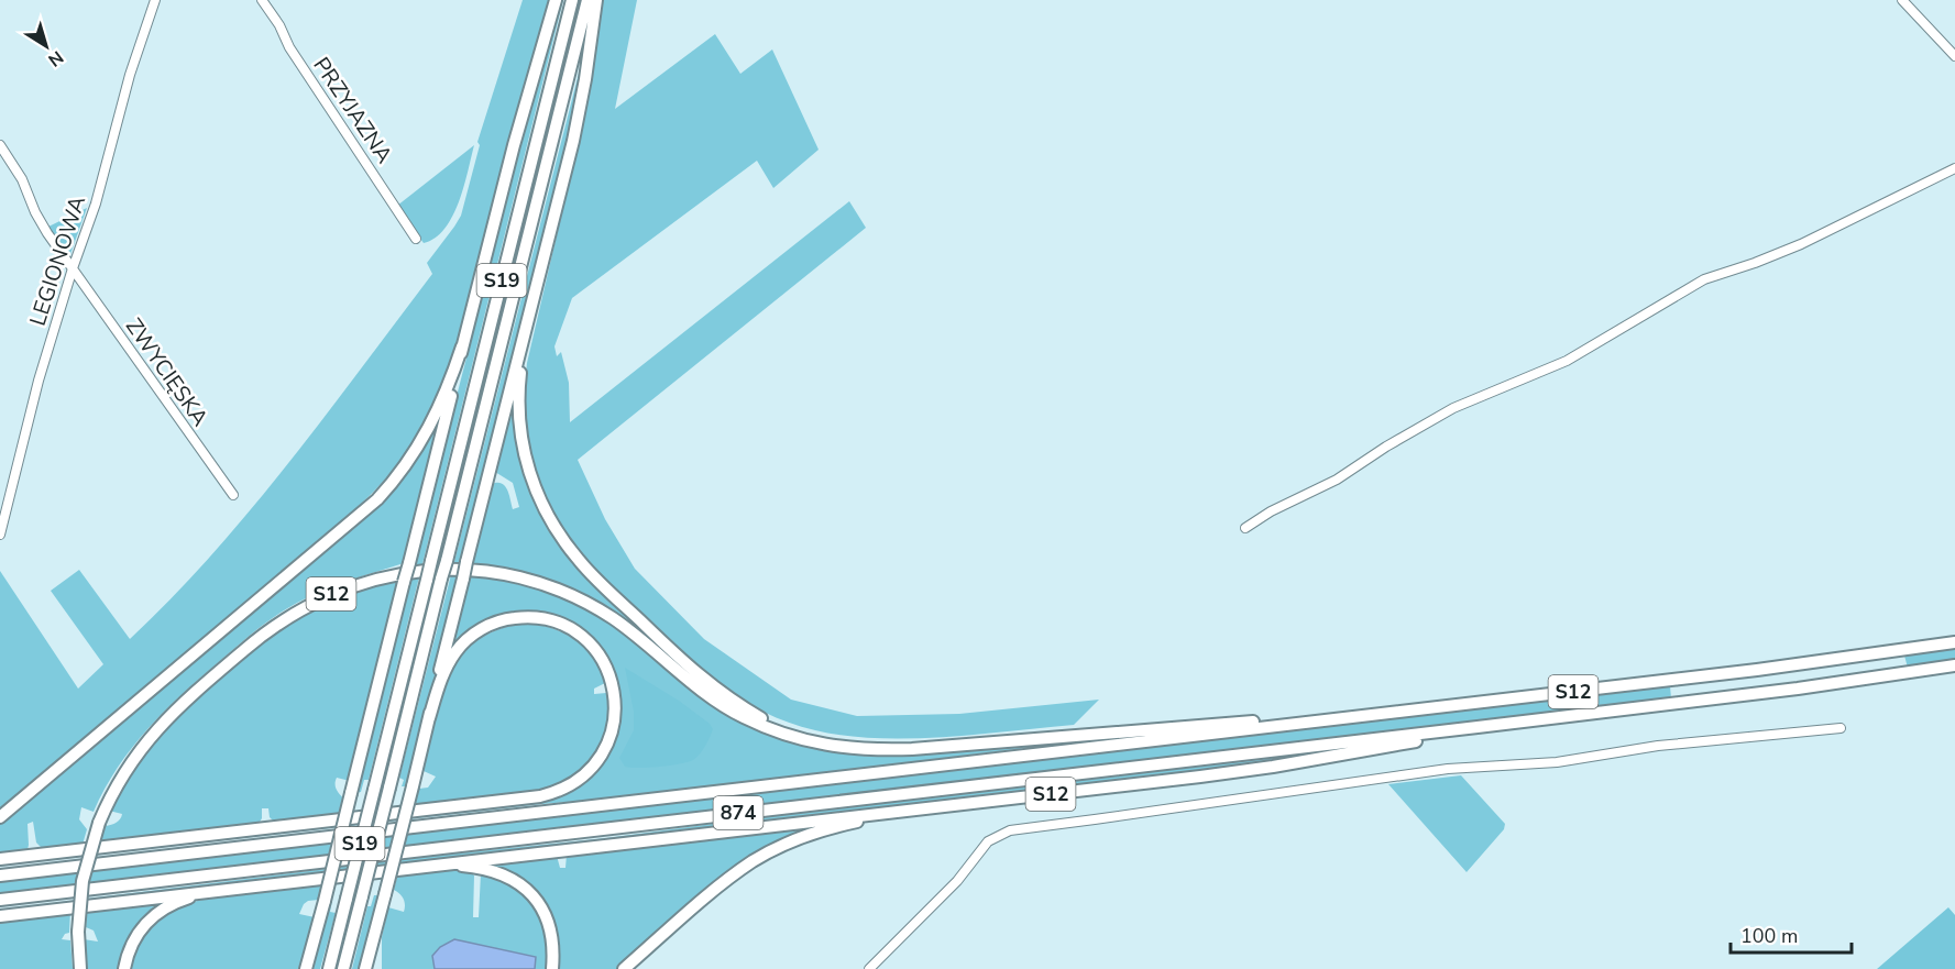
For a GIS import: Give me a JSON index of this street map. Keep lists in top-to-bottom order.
{
  "streets": {
    "highway": ["S19", "S12", "874"],
    "street": ["PRZYJAZNA", "LEGIONOWA", "ZWYCIĘSKA"]
  },
  "crossings": [
    ["LEGIONOWA", "ZWYCIĘSKA"],
    ["S12", "874"]
  ],
  "scale_bar": "100 m",
  "north": "bottom right"
}
